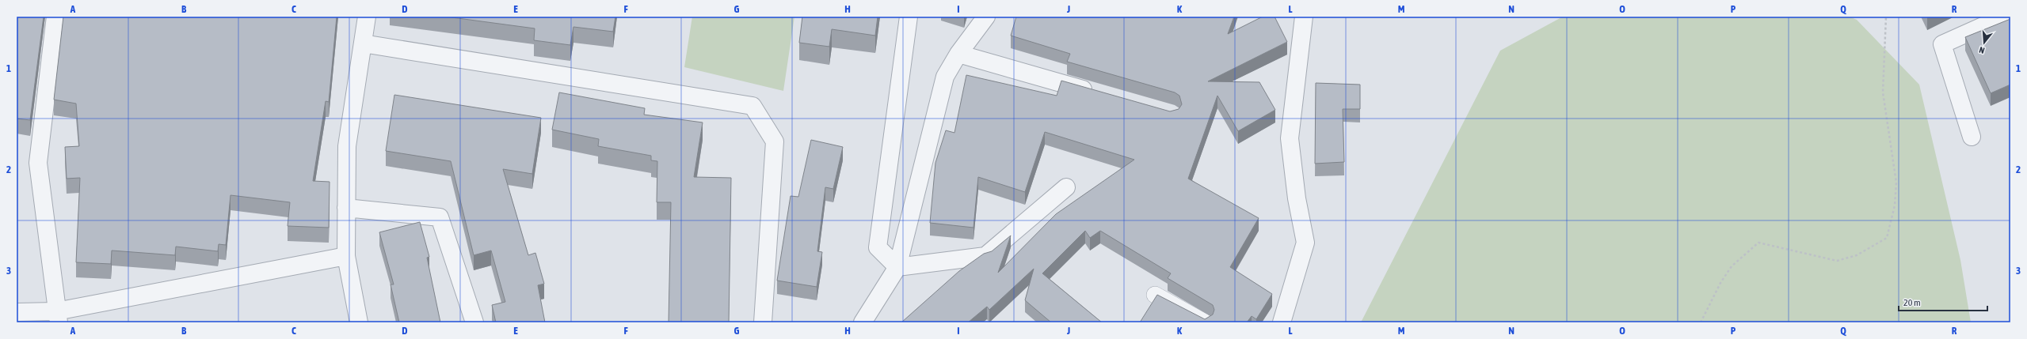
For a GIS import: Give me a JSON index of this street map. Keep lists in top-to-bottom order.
{
  "scale_bar": "20 m",
  "north": "bottom",
  "grid": {
    "columns": [
      "A",
      "B",
      "C",
      "D",
      "E",
      "F",
      "G",
      "H",
      "I",
      "J",
      "K",
      "L",
      "M",
      "N",
      "O",
      "P",
      "Q",
      "R"
    ],
    "rows": ["1", "2", "3"]
  }
}
